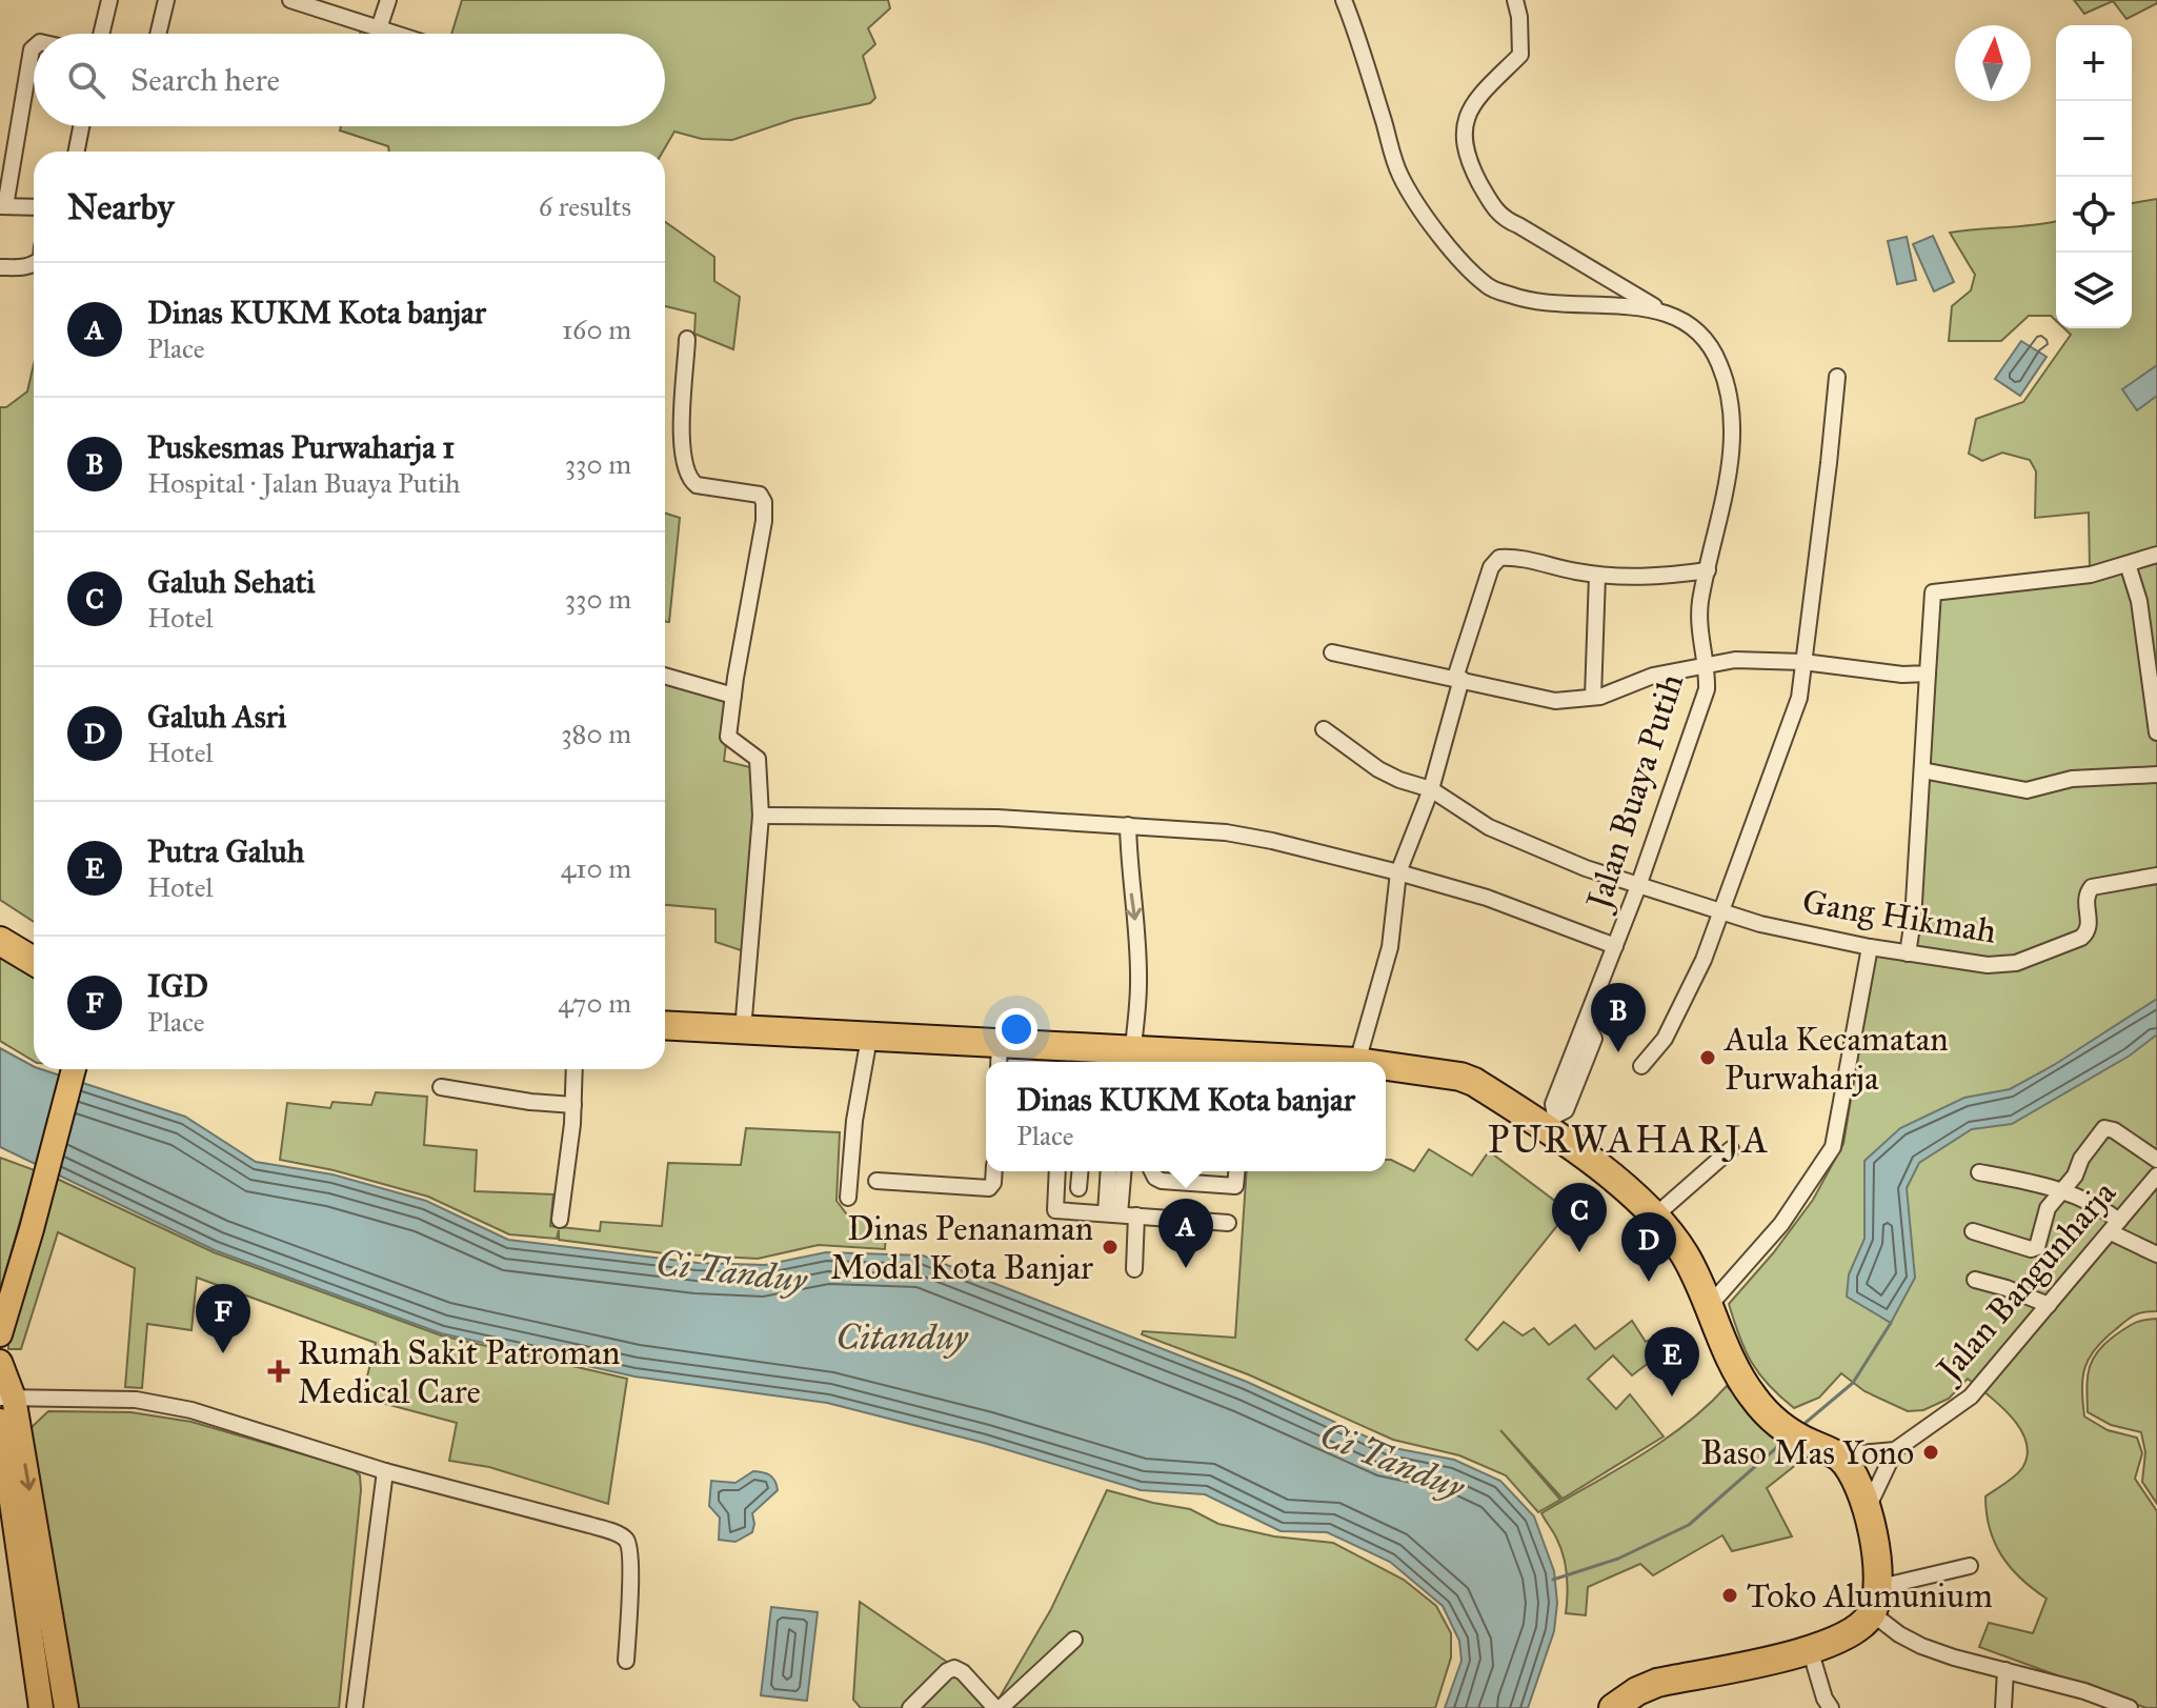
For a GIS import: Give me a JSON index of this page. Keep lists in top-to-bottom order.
{
  "streets": {
    "street": ["Jalan Buaya Putih", "Gang Hikmah", "Jalan Bangunharja"]
  },
  "crossings": [
    ["Jalan Buaya Putih", "Gang Hikmah"]
  ],
  "districts": ["PURWAHARJA"],
  "water": ["Ci Tanduy", "Citanduy"],
  "places": {
    "other": [
      "Aula Kecamatan Purwaharja",
      "Dinas Penanaman Modal Kota Banjar",
      "Baso Mas Yono",
      "Toko Alumunium"
    ],
    "health": ["Rumah Sakit Patroman Medical Care"]
  },
  "north": "top",
  "page": {
    "map_buttons": ["+", "−"],
    "search": "Search here",
    "heading": ["Nearby", "6 results"],
    "list": [
      {
        "mark": "A",
        "name": "Dinas KUKM Kota banjar",
        "note": "Place",
        "value": "160 m"
      },
      {
        "mark": "B",
        "name": "Puskesmas Purwaharja 1",
        "note": "Hospital · Jalan Buaya Putih",
        "value": "330 m"
      },
      {
        "mark": "C",
        "name": "Galuh Sehati",
        "note": "Hotel",
        "value": "330 m"
      },
      {
        "mark": "D",
        "name": "Galuh Asri",
        "note": "Hotel",
        "value": "380 m"
      },
      {
        "mark": "E",
        "name": "Putra Galuh",
        "note": "Hotel",
        "value": "410 m"
      },
      {
        "mark": "F",
        "name": "IGD",
        "note": "Place",
        "value": "470 m"
      }
    ],
    "pins": [
      "B",
      "C",
      "A",
      "D",
      "F",
      "E"
    ],
    "popup": ["Dinas KUKM Kota banjar", "Place"]
  }
}
